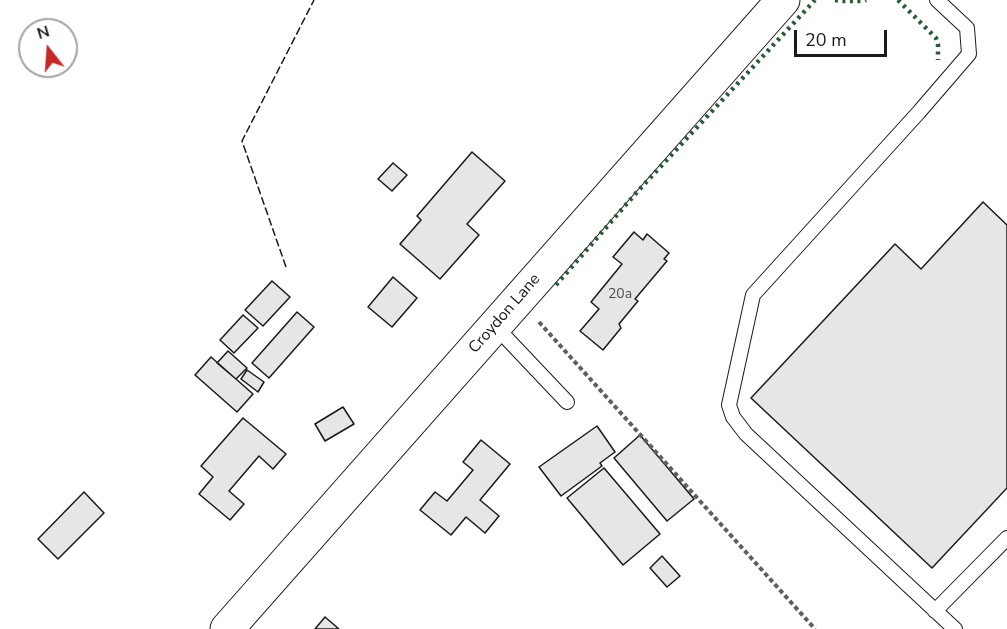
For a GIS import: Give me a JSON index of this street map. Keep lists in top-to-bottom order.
{
  "streets": {
    "main road": ["Croydon Lane"]
  },
  "house_numbers": ["20a"],
  "scale_bar": "20 m",
  "north": "top"
}
